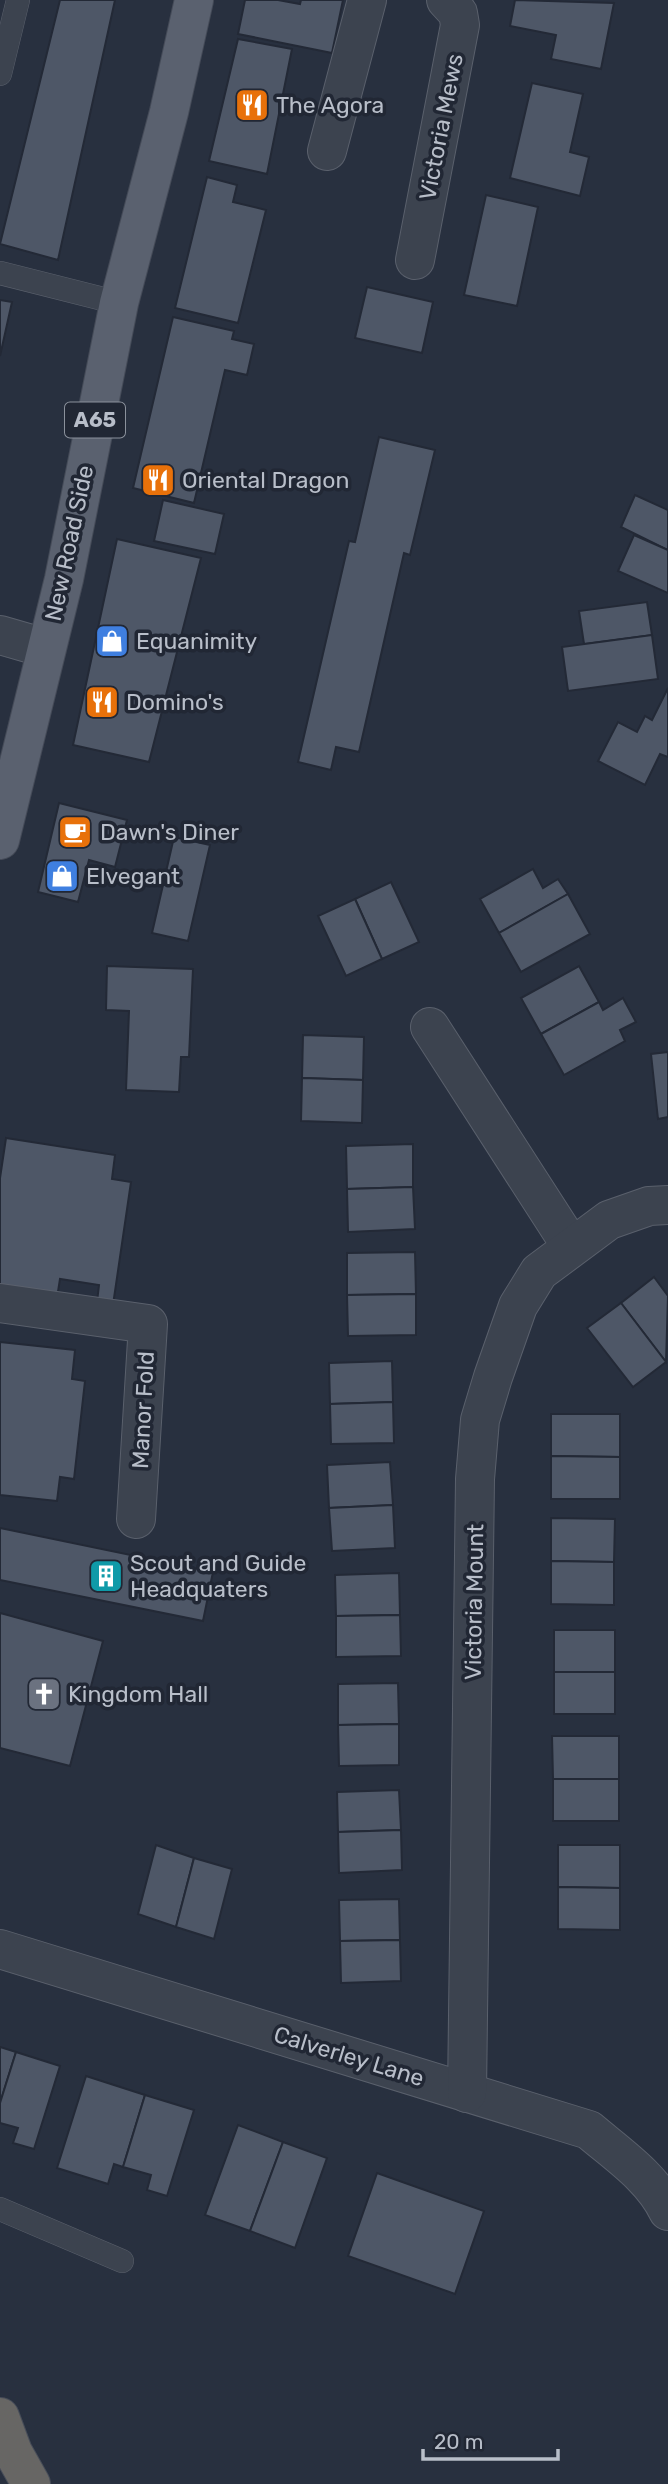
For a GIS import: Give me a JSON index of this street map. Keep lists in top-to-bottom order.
{
  "streets": {
    "main road": ["A65", "New Road Side"],
    "street": [
      "Victoria Mews",
      "Manor Fold",
      "Victoria Mount",
      "Calverley Lane"
    ]
  },
  "crossings": [
    ["Victoria Mount", "Calverley Lane"]
  ],
  "places": {
    "restaurant": ["The Agora", "Oriental Dragon", "Domino's"],
    "shop": ["Equanimity", "Elvegant"],
    "cafe": ["Dawn's Diner"],
    "building": ["Scout and Guide Headquaters"],
    "church": ["Kingdom Hall"]
  },
  "scale_bar": "20 m"
}
